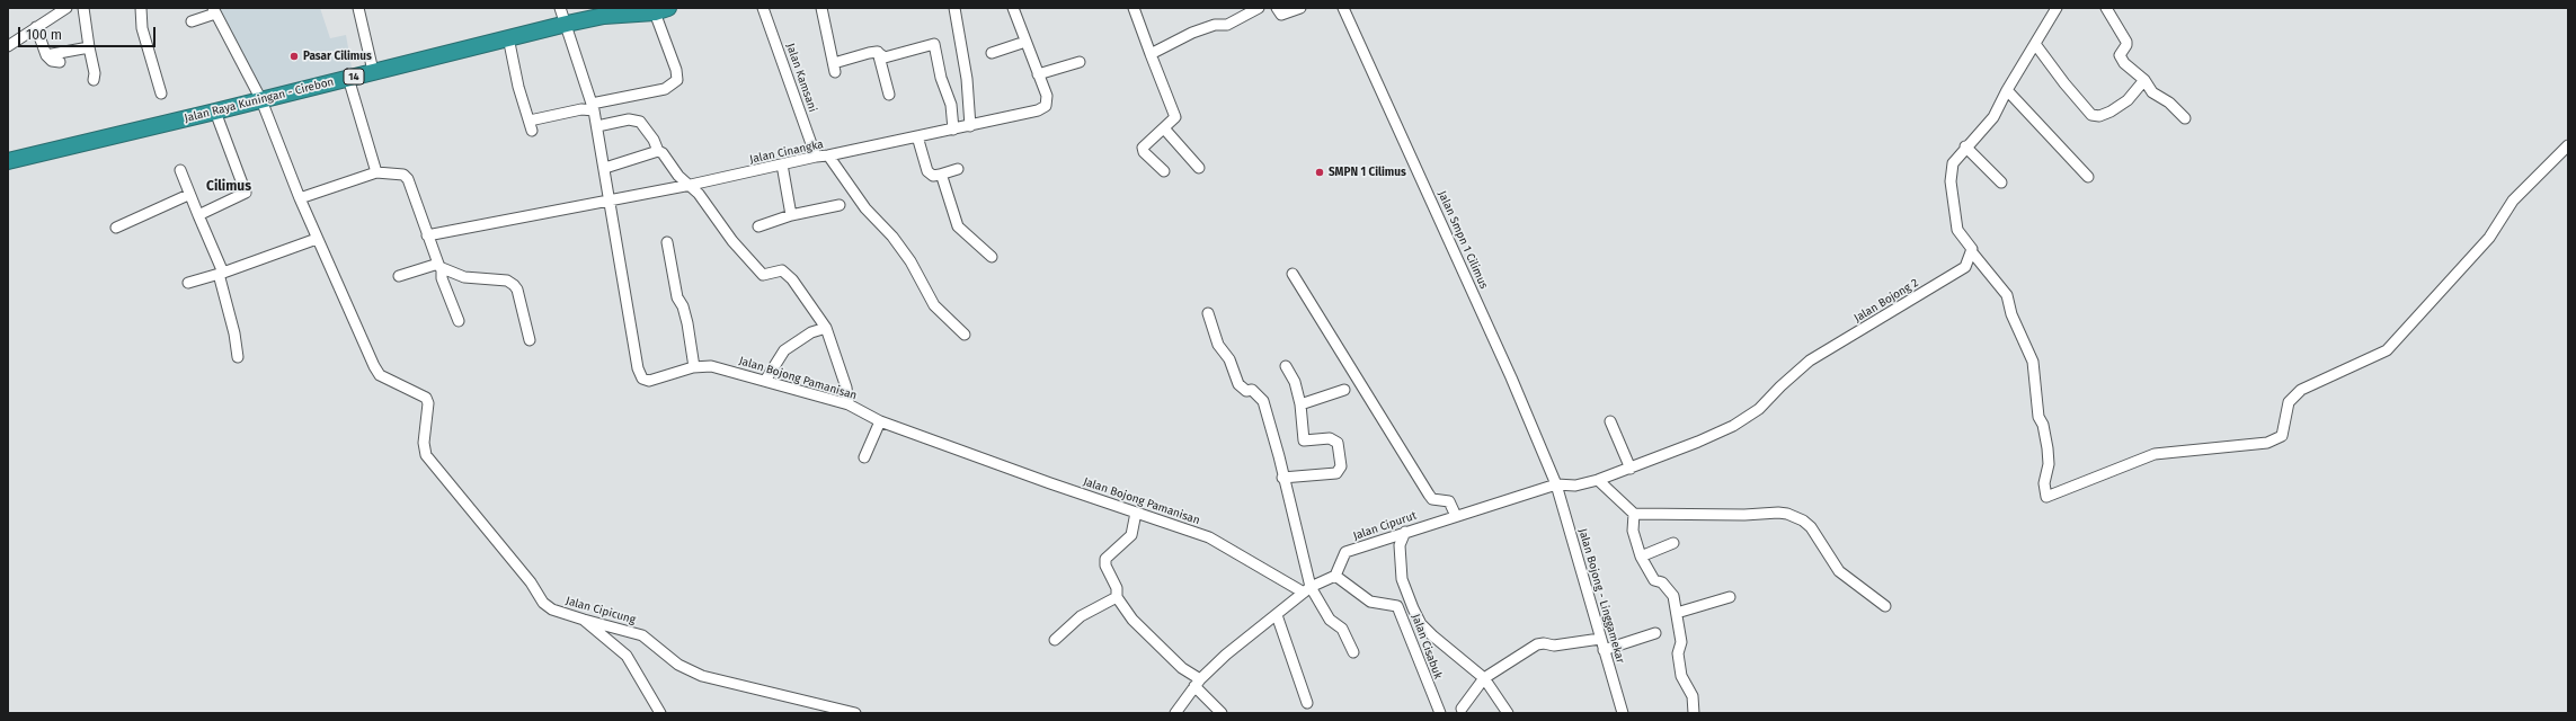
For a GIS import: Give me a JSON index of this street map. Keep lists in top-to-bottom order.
{
  "streets": {
    "highway": ["14", "Jalan Raya Kuningan - Cirebon"],
    "street": [
      "Jalan Kamsani",
      "Jalan Cinangka",
      "Jalan Smpn 1 Cilimus",
      "Jalan Bojong 2",
      "Jalan Bojong Pamanisan",
      "Jalan Cipurut",
      "Jalan Bojong - Linggamekar",
      "Jalan Cipicung",
      "Jalan Cisabuk"
    ]
  },
  "crossings": [
    ["Jalan Kamsani", "Jalan Cinangka"],
    ["Jalan Raya Kuningan - Cirebon", "Jalan Bojong Pamanisan"],
    ["Jalan Cinangka", "Jalan Bojong Pamanisan"],
    ["Jalan Smpn 1 Cilimus", "Jalan Bojong 2"],
    ["Jalan Smpn 1 Cilimus", "Jalan Cipurut"],
    ["Jalan Smpn 1 Cilimus", "Jalan Bojong - Linggamekar"],
    ["Jalan Bojong 2", "Jalan Cipurut"],
    ["Jalan Bojong 2", "Jalan Bojong - Linggamekar"],
    ["Jalan Cipurut", "Jalan Bojong - Linggamekar"],
    ["Jalan Cipurut", "Jalan Cisabuk"]
  ],
  "districts": ["Cilimus"],
  "places": ["Pasar Cilimus", "SMPN 1 Cilimus"],
  "scale_bar": "100 m"
}
